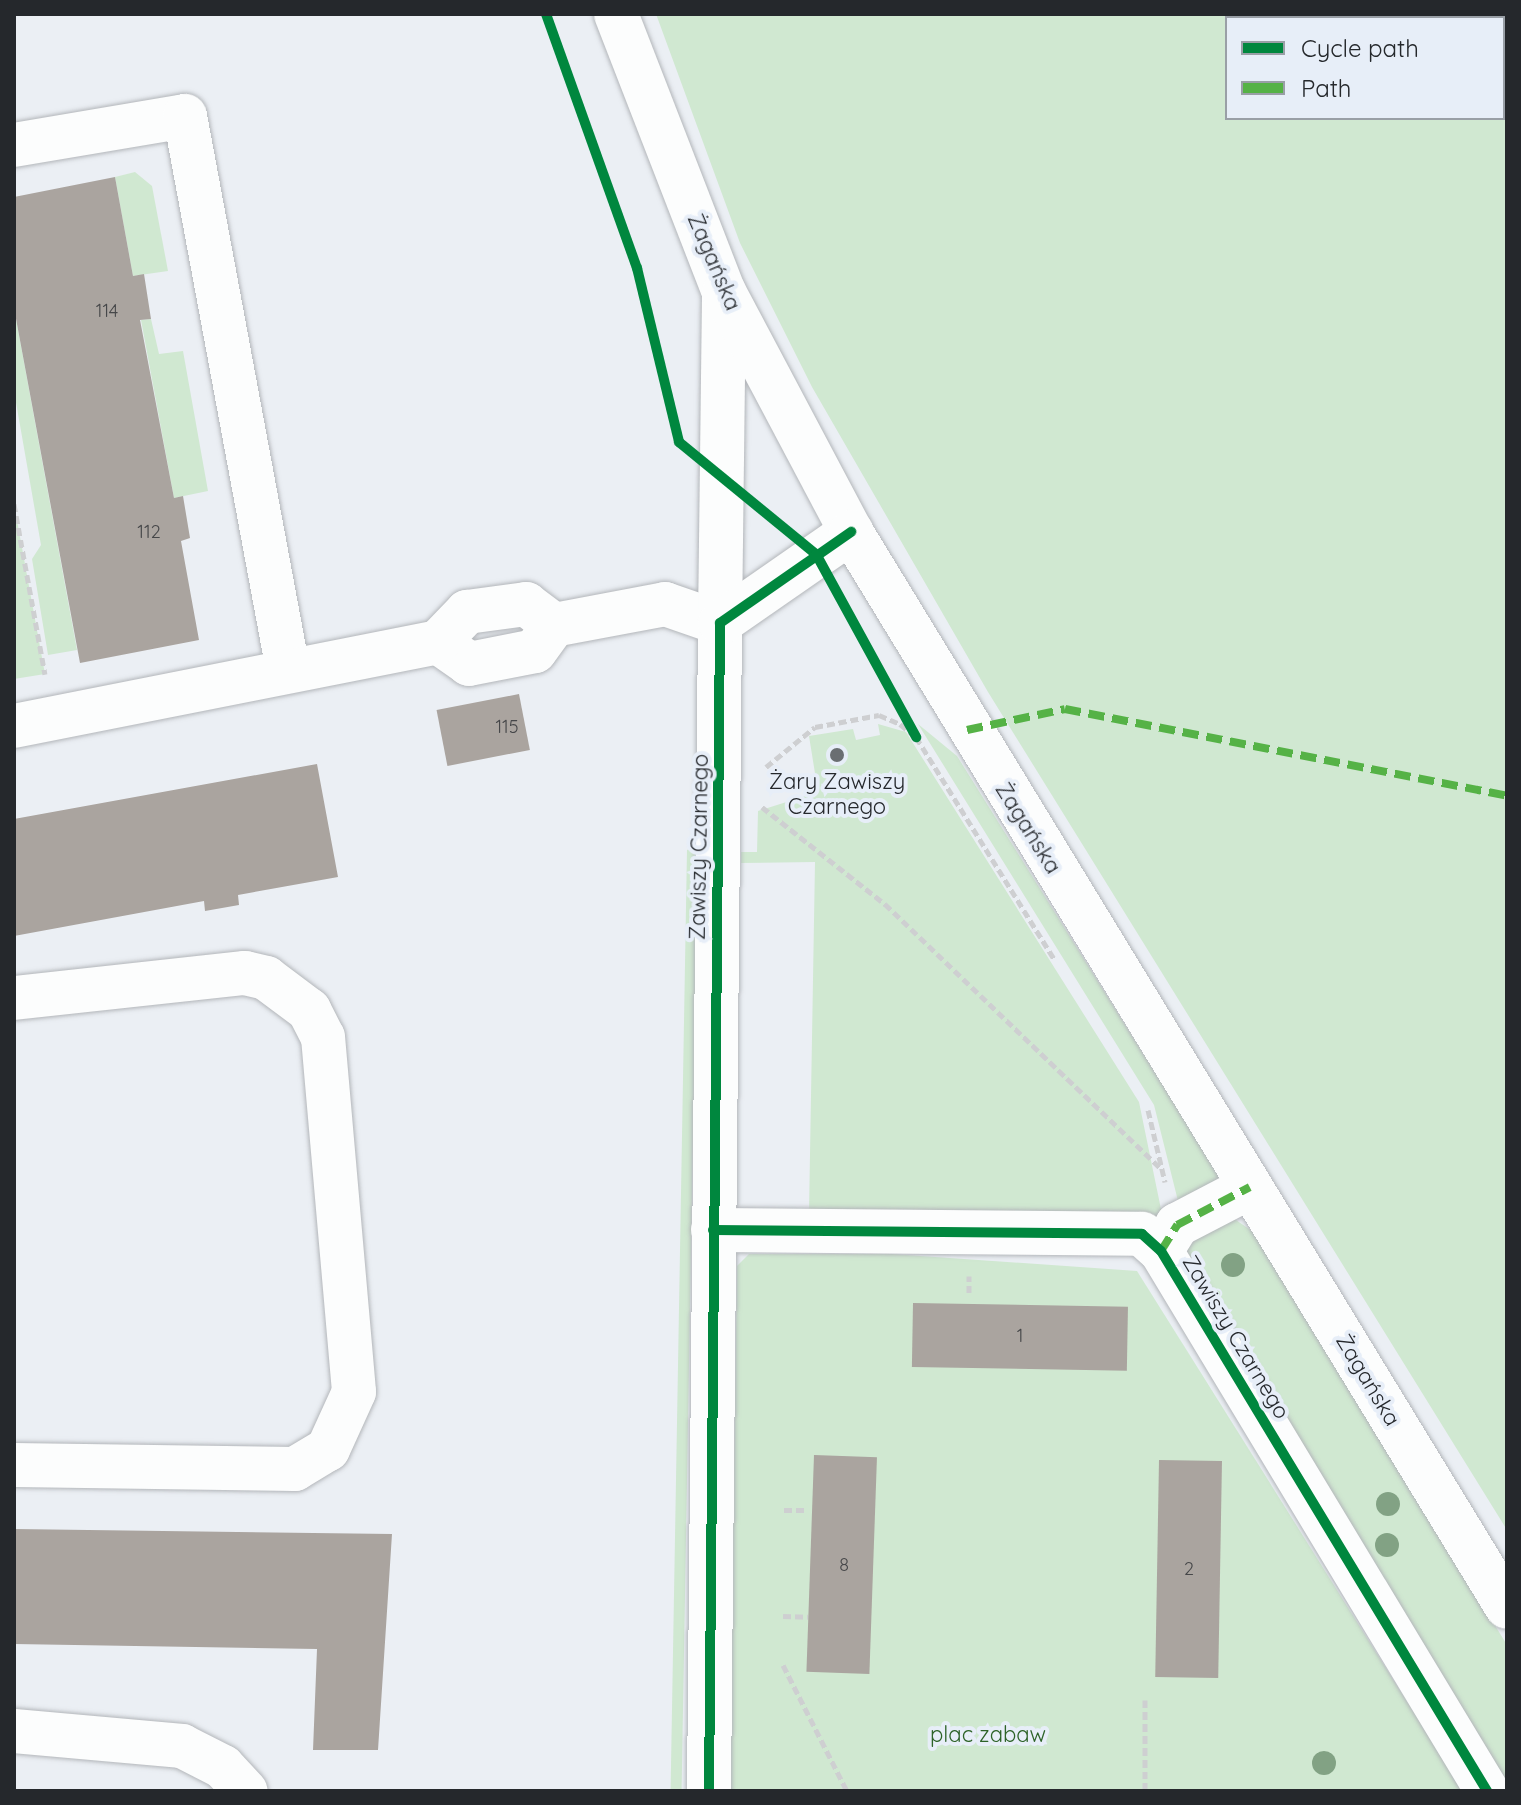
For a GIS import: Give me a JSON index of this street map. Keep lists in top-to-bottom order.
{
  "streets": {
    "street": ["Żagańska", "Zawiszy Czarnego"]
  },
  "crossings": [
    ["Żagańska", "Zawiszy Czarnego"]
  ],
  "parks": ["plac zabaw"],
  "places": ["Żary Zawiszy Czarnego"],
  "house_numbers": [
    "114",
    "112",
    "115",
    "1",
    "8",
    "2"
  ],
  "legend": ["Cycle path", "Path"]
}
